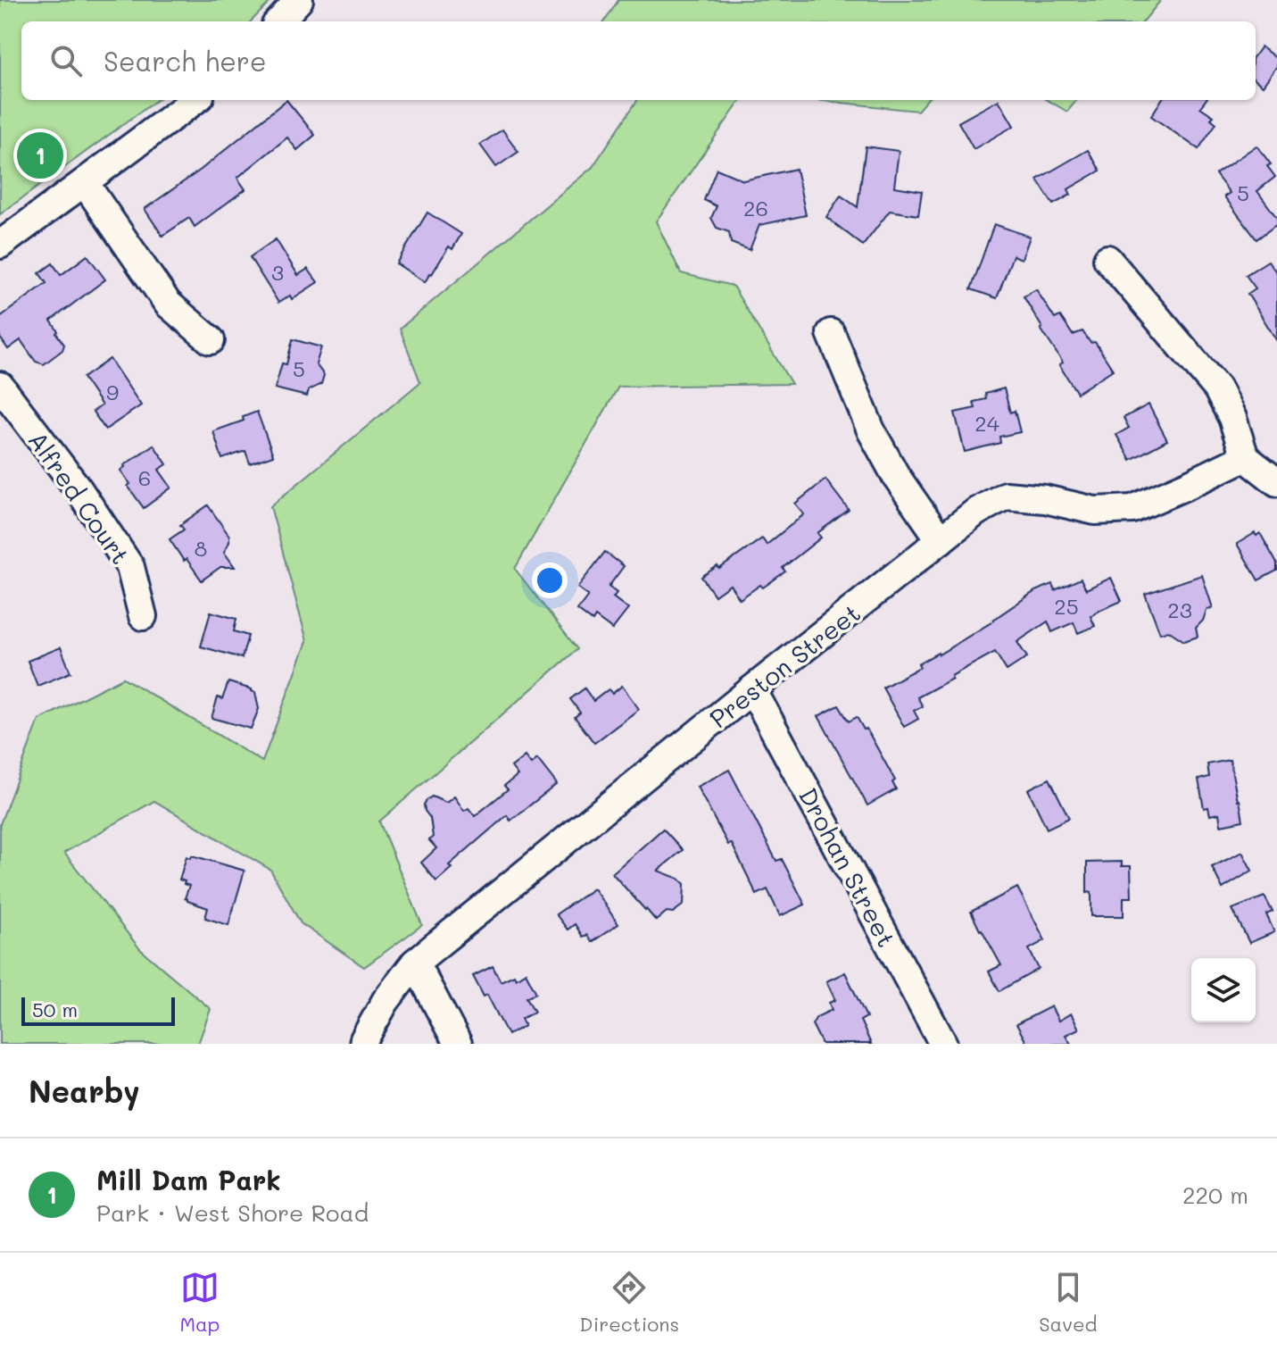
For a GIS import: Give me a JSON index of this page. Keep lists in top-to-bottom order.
{
  "streets": {
    "street": ["Alfred Court", "Preston Street", "Drohan Street"]
  },
  "crossings": [
    ["Preston Street", "Drohan Street"]
  ],
  "house_numbers": [
    "5",
    "26",
    "3",
    "5",
    "9",
    "24",
    "6",
    "8",
    "25",
    "23"
  ],
  "scale_bar": "50 m",
  "page": {
    "search": "Search here",
    "pins": "1",
    "scale": "50 m",
    "heading": "Nearby",
    "list": [
      {
        "mark": "1",
        "name": "Mill Dam Park",
        "note": "Park · West Shore Road",
        "value": "220 m"
      }
    ],
    "nav": ["Map", "Directions", "Saved"]
  }
}
